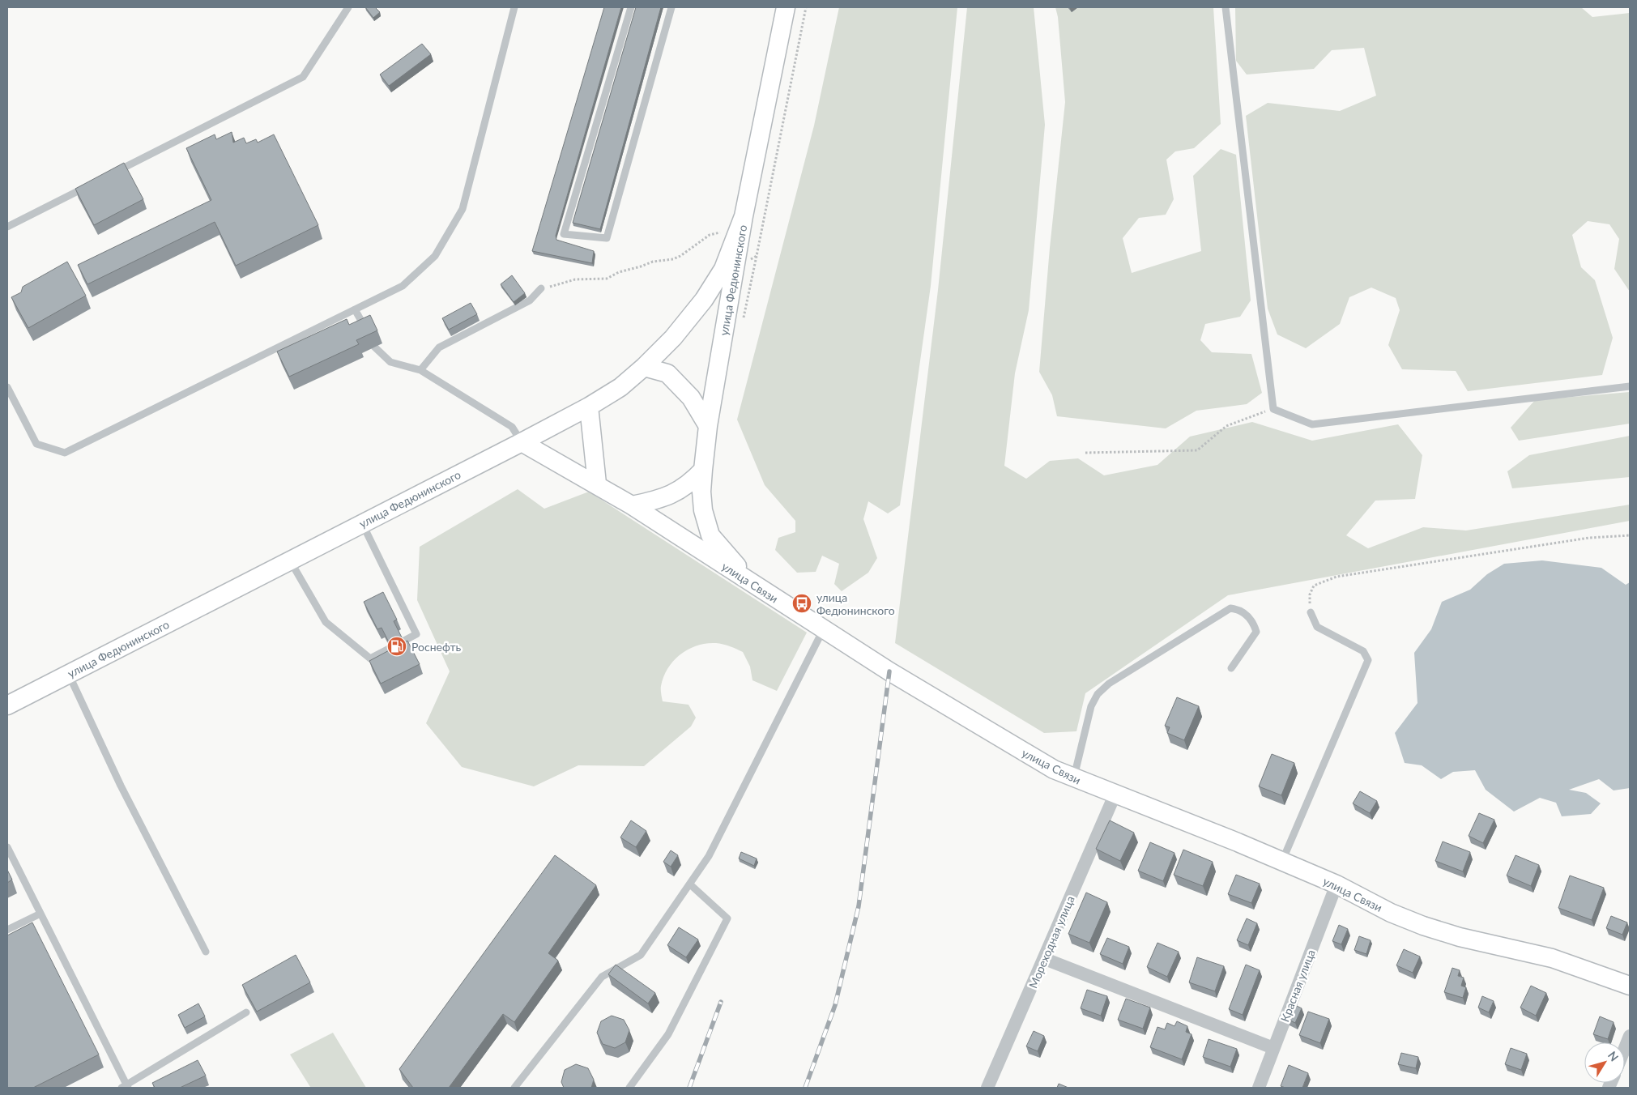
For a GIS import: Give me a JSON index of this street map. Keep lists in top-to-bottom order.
{
  "streets": {
    "main road": ["улица Федюнинского", "улица Связи"],
    "street": ["Мореходная улица", "Красная улица"]
  },
  "crossings": [
    ["улица Федюнинского", "улица Связи"],
    ["улица Связи", "Мореходная улица"],
    ["улица Связи", "Красная улица"]
  ],
  "places": {
    "bus stop": ["улица Федюнинского"],
    "fuel station": ["Роснефть"]
  },
  "north": "top right"
}
